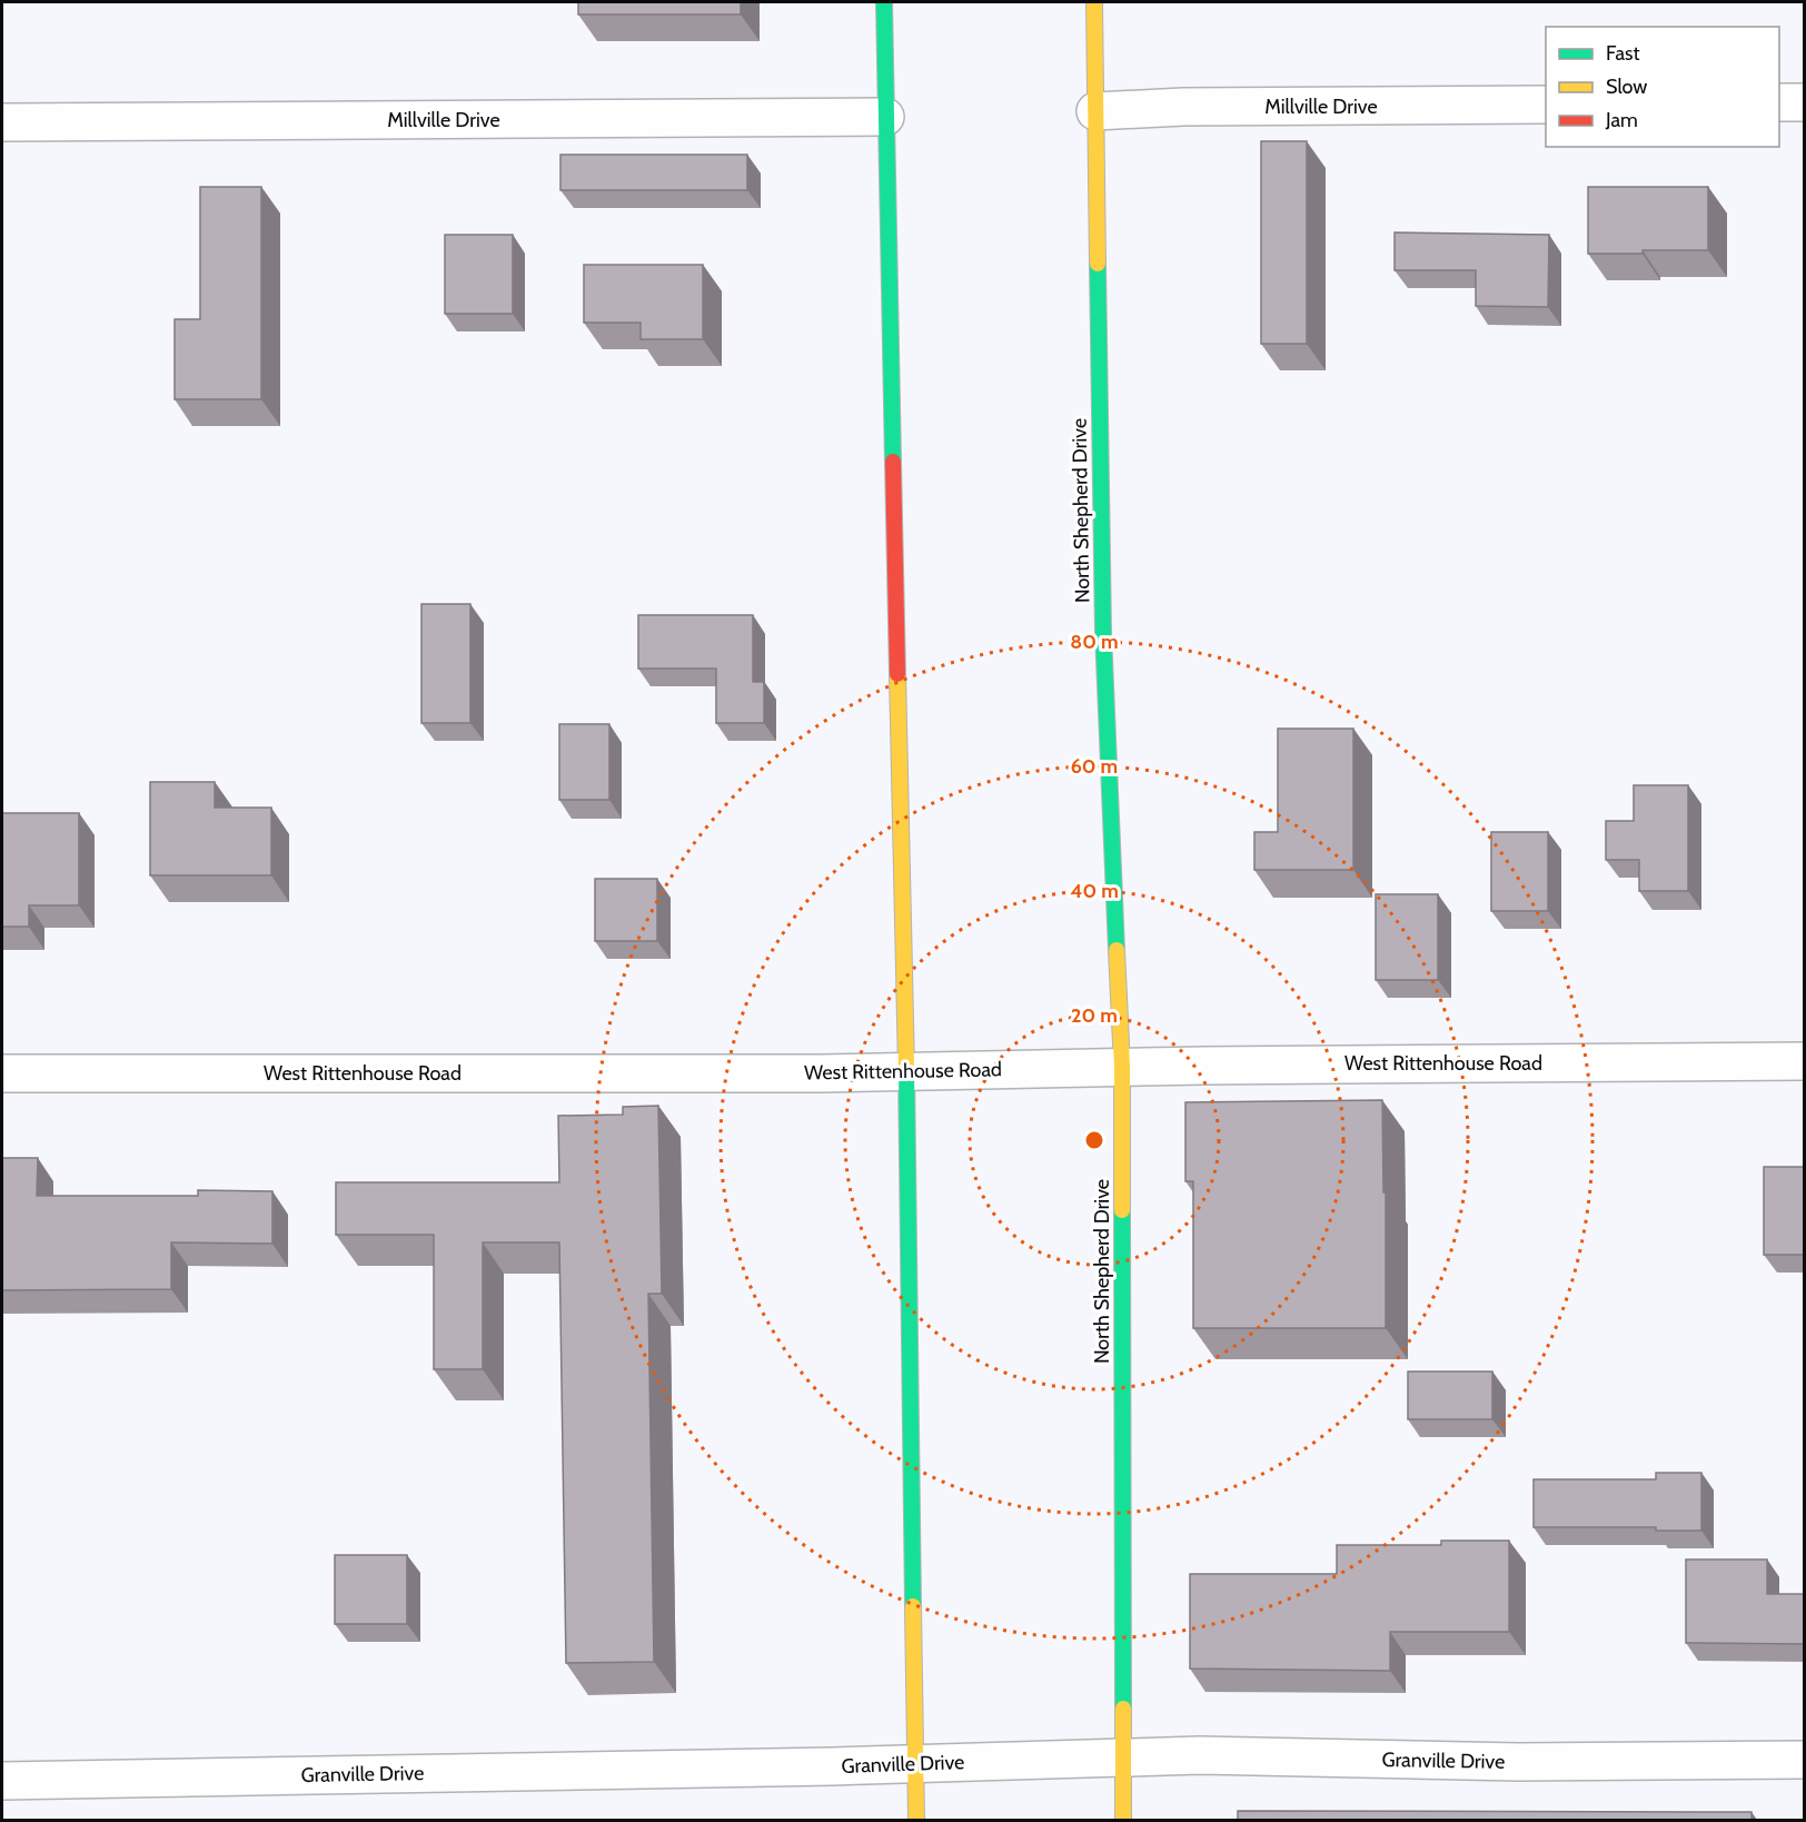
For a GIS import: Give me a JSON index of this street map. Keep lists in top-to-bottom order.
{
  "streets": {
    "main road": ["North Shepherd Drive"],
    "street": ["Millville Drive", "West Rittenhouse Road", "Granville Drive"]
  },
  "crossings": [
    ["Millville Drive", "North Shepherd Drive"],
    ["North Shepherd Drive", "West Rittenhouse Road"],
    ["North Shepherd Drive", "Granville Drive"]
  ],
  "legend": ["Fast", "Slow", "Jam"],
  "rings": [
    "80 m",
    "60 m",
    "40 m",
    "20 m"
  ]
}
